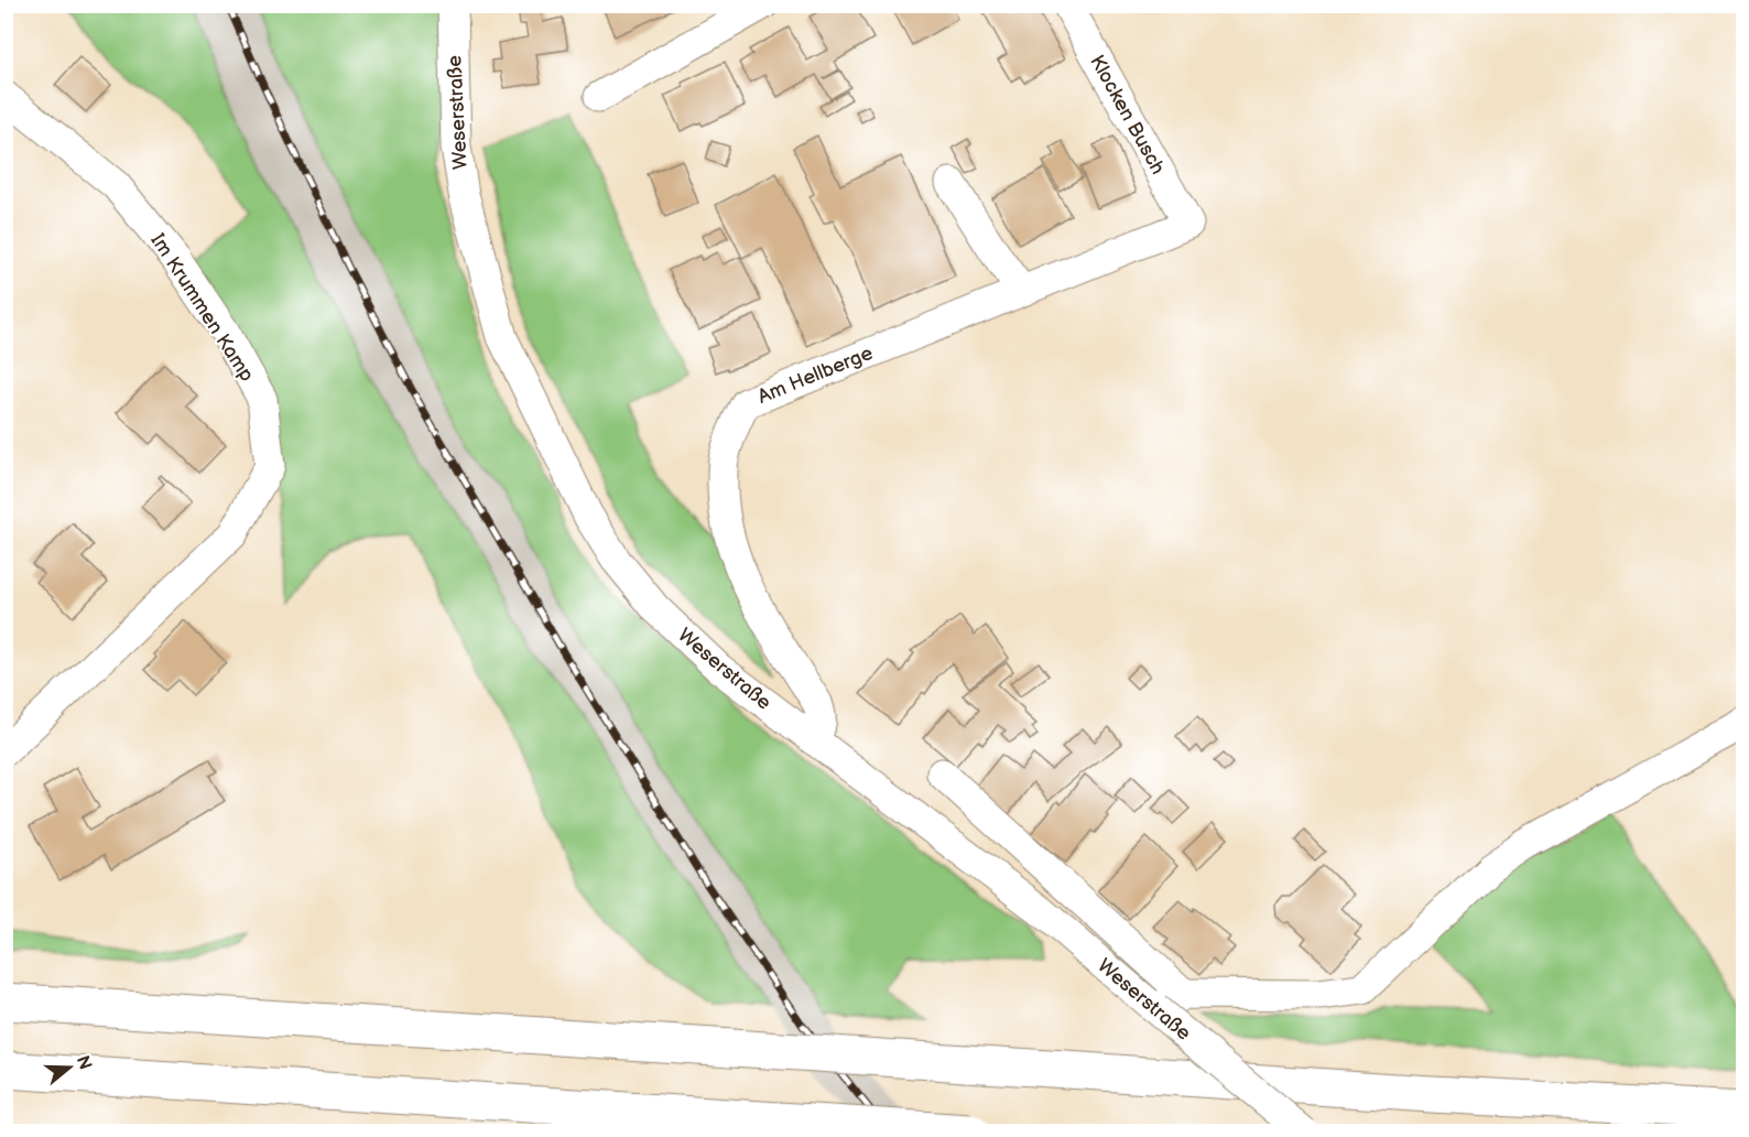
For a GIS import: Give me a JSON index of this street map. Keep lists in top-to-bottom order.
{
  "streets": {
    "street": [
      "Weserstraße",
      "Klocken Busch",
      "Im Krummen Kamp",
      "Am Hellberge"
    ]
  },
  "crossings": [
    ["Weserstraße", "Am Hellberge"],
    ["Klocken Busch", "Am Hellberge"]
  ],
  "north": "right"
}
